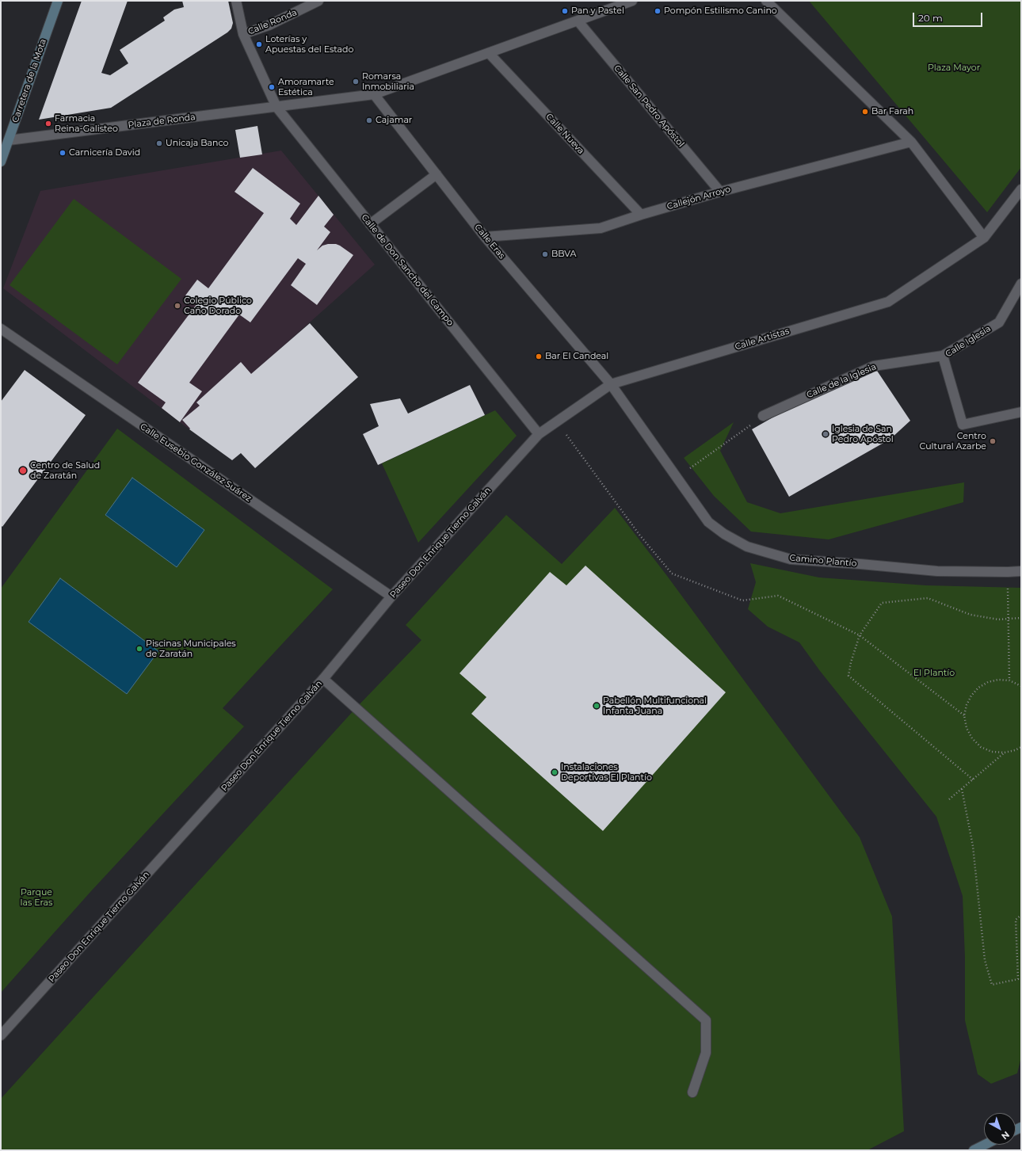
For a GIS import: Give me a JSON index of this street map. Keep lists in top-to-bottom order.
{
  "streets": {
    "main road": ["Carretera de la Mota"],
    "street": [
      "Calle Ronda",
      "Calle San Pedro Apóstol",
      "Plaza de Ronda",
      "Calle Nueva",
      "Callejón Arroyo",
      "Calle Eras",
      "Calle de Don Sancho del Campo",
      "Calle Artistas",
      "Calle Iglesia",
      "Calle de la Iglesia",
      "Calle Eusebio González Suárez",
      "Paseo Don Enrique Tierno Galván",
      "Camino Plantío"
    ]
  },
  "crossings": [
    ["Calle Ronda", "Calle de Don Sancho del Campo"],
    ["Carretera de la Mota", "Plaza de Ronda"],
    ["Calle San Pedro Apóstol", "Callejón Arroyo"],
    ["Plaza de Ronda", "Calle de Don Sancho del Campo"],
    ["Calle Nueva", "Callejón Arroyo"],
    ["Callejón Arroyo", "Calle Eras"],
    ["Calle Eras", "Calle Artistas"],
    ["Calle Eras", "Camino Plantío"],
    ["Calle de Don Sancho del Campo", "Calle Artistas"],
    ["Calle de Don Sancho del Campo", "Paseo Don Enrique Tierno Galván"],
    ["Calle Artistas", "Paseo Don Enrique Tierno Galván"],
    ["Calle Artistas", "Camino Plantío"],
    ["Calle Iglesia", "Calle de la Iglesia"],
    ["Calle Eusebio González Suárez", "Paseo Don Enrique Tierno Galván"]
  ],
  "parks": ["Plaza Mayor", "El Plantío", "Parque las Eras"],
  "places": [
    "Pan y Pastel",
    "Pompón Estilismo Canino",
    "Loterías y Apuestas del Estado",
    "Romarsa Inmobiliaria",
    "Amoramarte Estética",
    "Bar Farah",
    "Cajamar",
    "Farmacia Reina-Galisteo",
    "Unicaja Banco",
    "Carnicería David",
    "BBVA",
    "Colegio Público Caño Dorado",
    "Bar El Candeal",
    "Iglesia de San Pedro Apóstol",
    "Centro Cultural Azarbe",
    "Centro de Salud de Zaratán",
    "Piscinas Municipales de Zaratán",
    "Pabellón Multifuncional Infanta Juana",
    "Instalaciones Deportivas El Plantío"
  ],
  "scale_bar": "20 m",
  "north": "bottom right"
}
